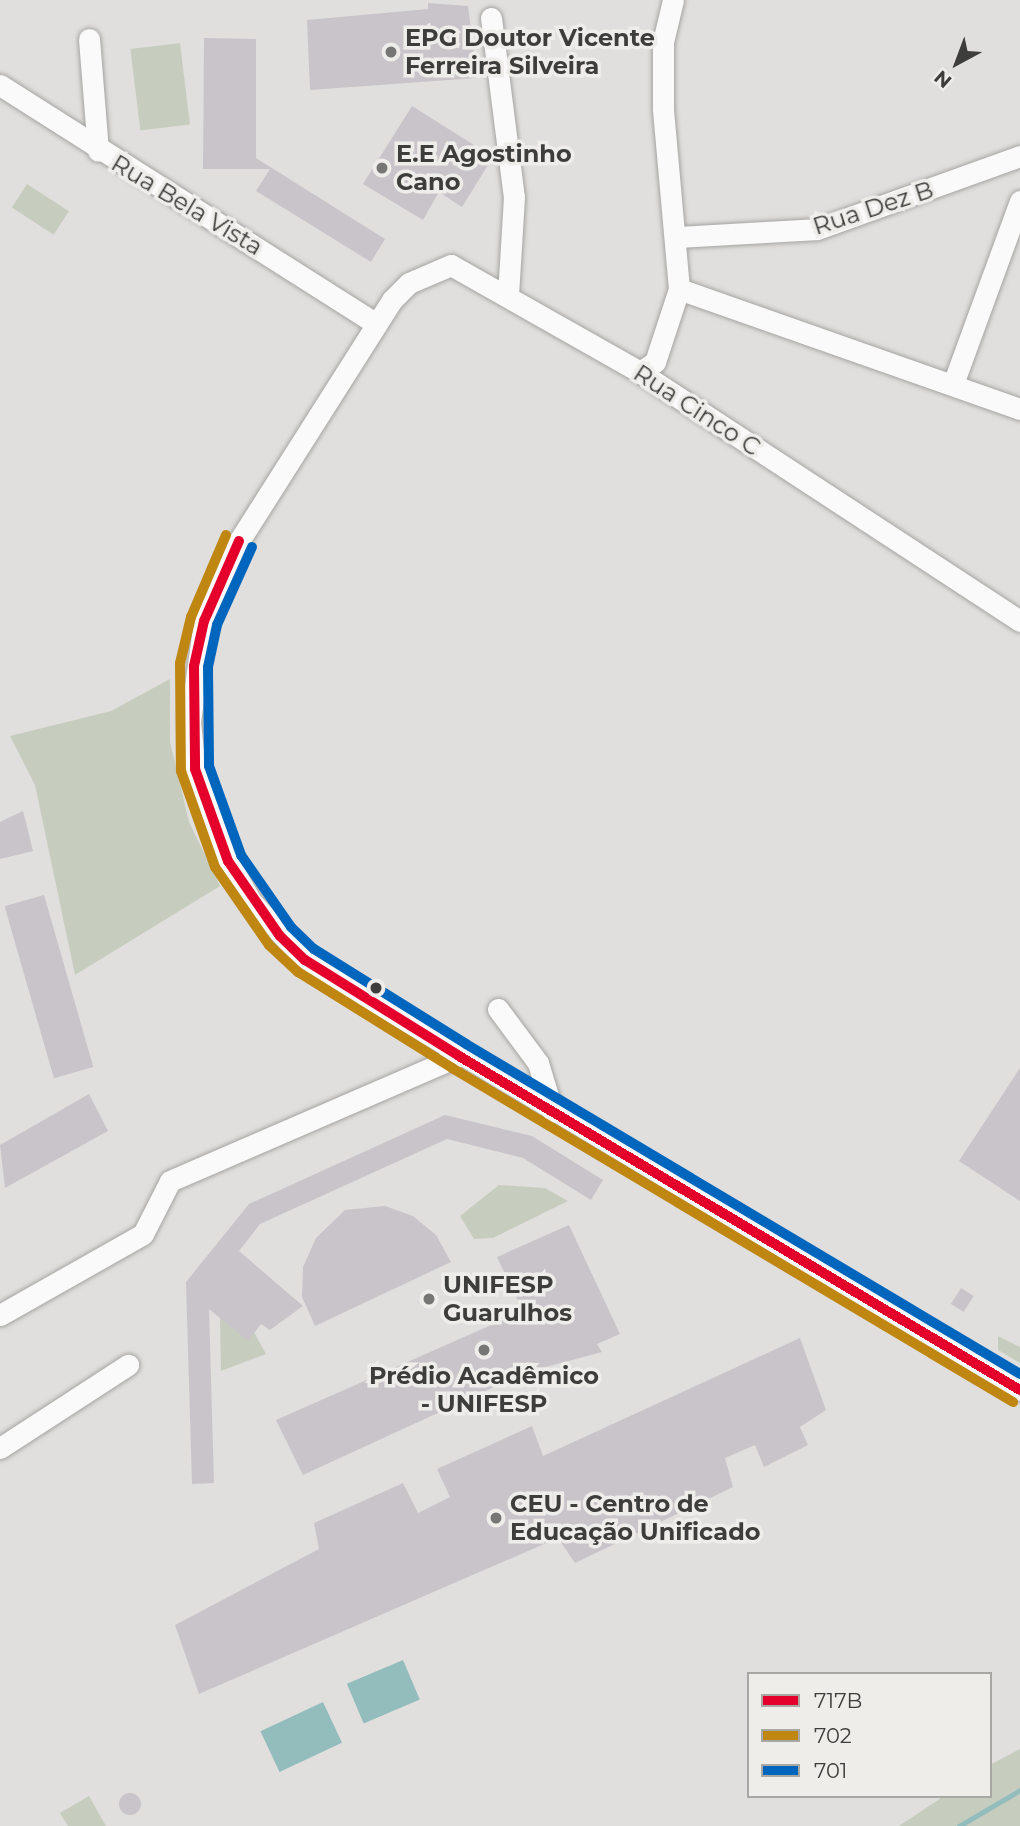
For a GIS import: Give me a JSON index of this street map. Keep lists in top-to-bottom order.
{
  "streets": {
    "street": ["Rua Bela Vista", "Rua Dez B", "Rua Cinco C"]
  },
  "crossings": [
    ["Rua Bela Vista", "Rua Cinco C"]
  ],
  "places": [
    "EPG Doutor Vicente Ferreira Silveira",
    "E.E Agostinho Cano",
    "UNIFESP Guarulhos",
    "Prédio Acadêmico - UNIFESP",
    "CEU - Centro de Educação Unificado"
  ],
  "lines": ["transit line 702", "transit line 717B", "transit line 701"],
  "legend": ["717B", "702", "701"],
  "north": "bottom left"
}
